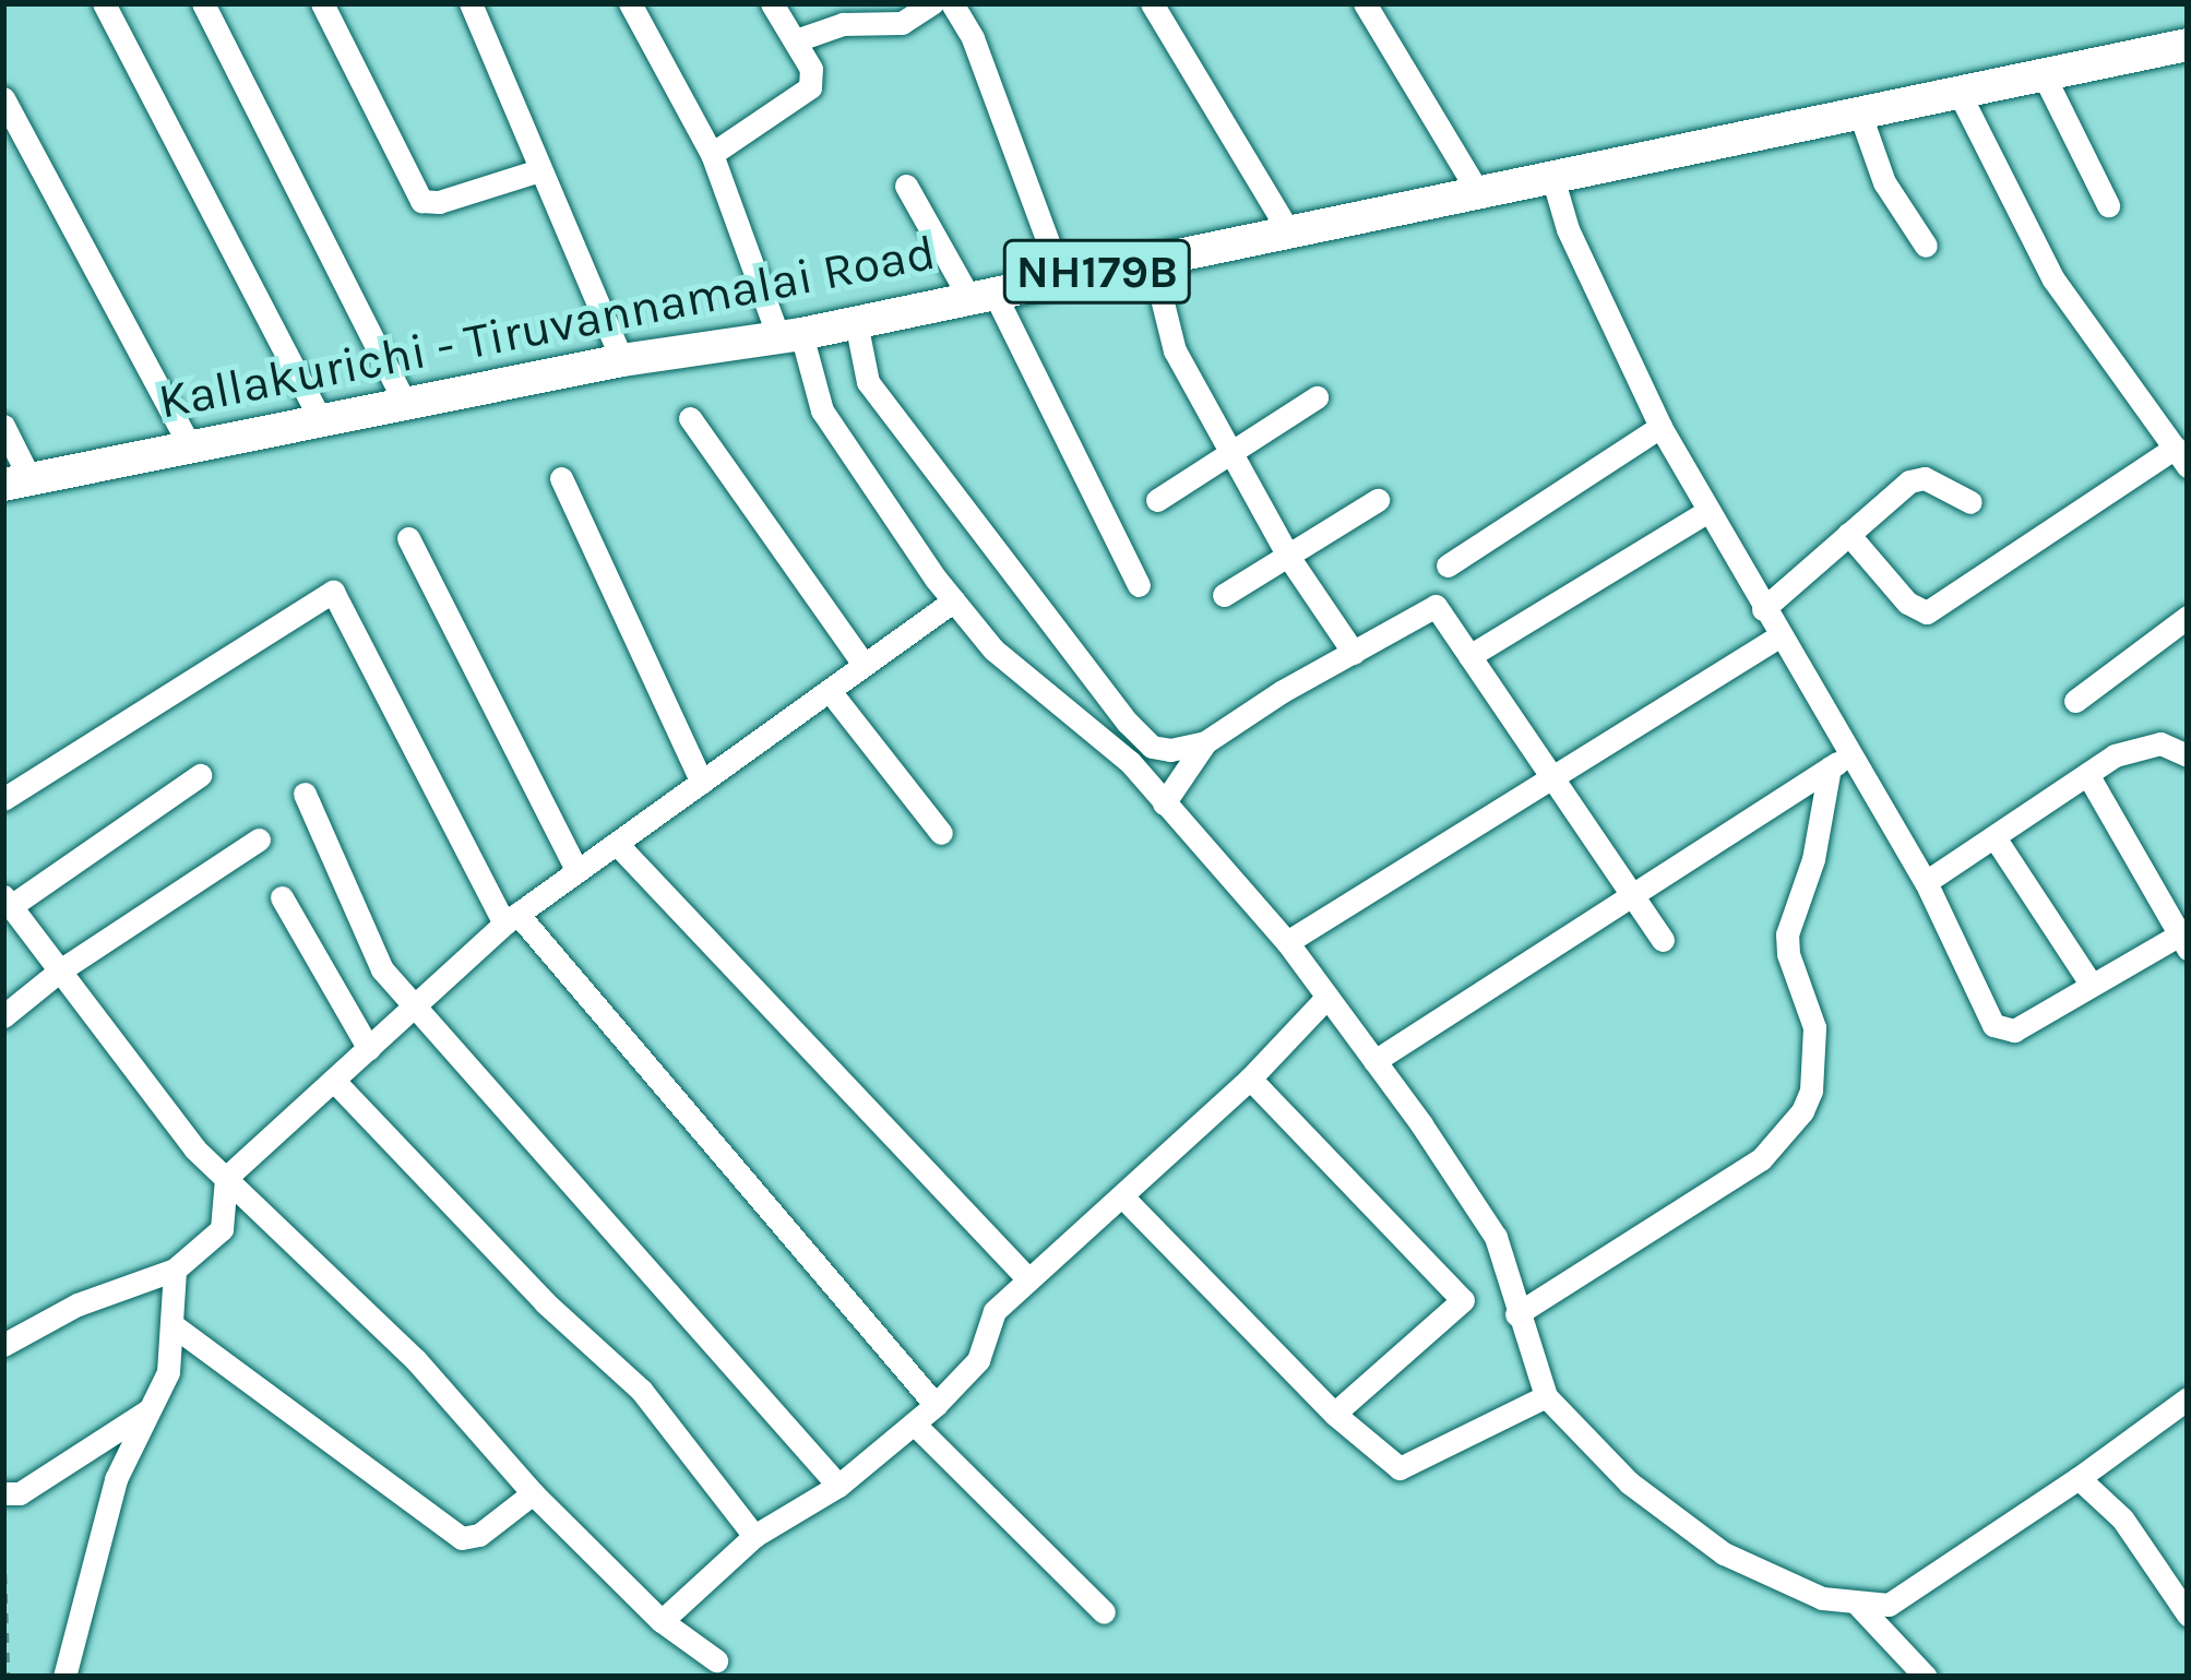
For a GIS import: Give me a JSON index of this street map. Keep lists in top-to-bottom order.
{
  "streets": {
    "highway": ["NH179B", "Kallakurichi - Tiruvannamalai Road"]
  }
}
